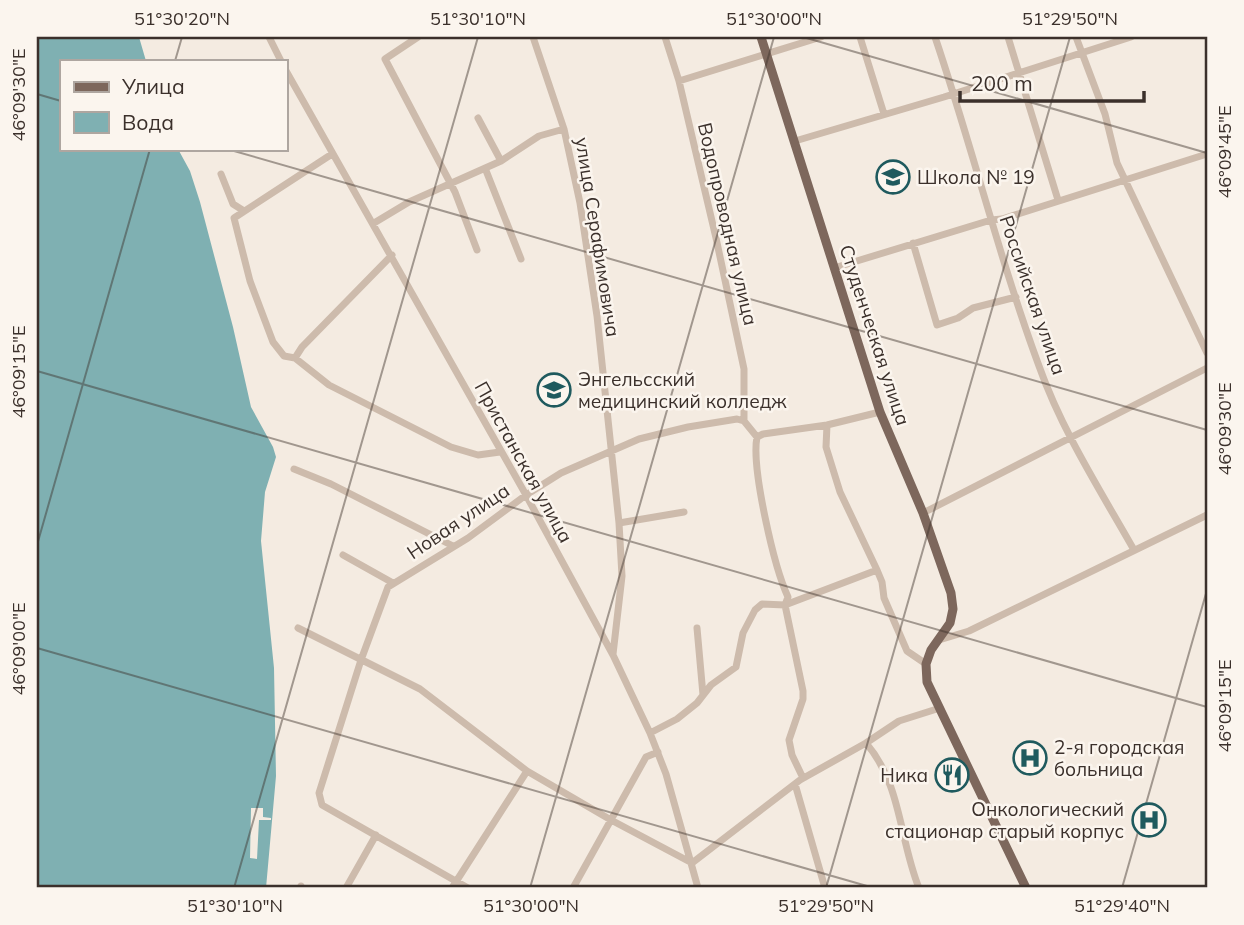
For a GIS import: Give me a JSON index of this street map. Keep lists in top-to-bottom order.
{
  "streets": {
    "main road": ["Студенческая улица"],
    "street": [
      "Водопроводная улица",
      "улица Серафимовича",
      "Российская улица",
      "Пристанская улица",
      "Новая улица"
    ]
  },
  "crossings": [
    ["Водопроводная улица", "Новая улица"],
    ["улица Серафимовича", "Пристанская улица"],
    ["улица Серафимовича", "Новая улица"],
    ["Пристанская улица", "Новая улица"]
  ],
  "places": {
    "school or university": ["Школа № 19", "Энгельсский медицинский колледж"],
    "hospital": ["2-я городская больница", "Онкологический стационар старый корпус"],
    "restaurant": ["Ника"]
  },
  "legend": ["Улица", "Вода"],
  "scale_bar": "200 m",
  "coordinates": [
    "51°30'20\"N",
    "51°30'10\"N",
    "51°30'00\"N",
    "51°29'50\"N",
    "46°09'30\"E",
    "46°09'45\"E",
    "46°09'15\"E",
    "46°09'00\"E",
    "51°29'40\"N"
  ]
}
